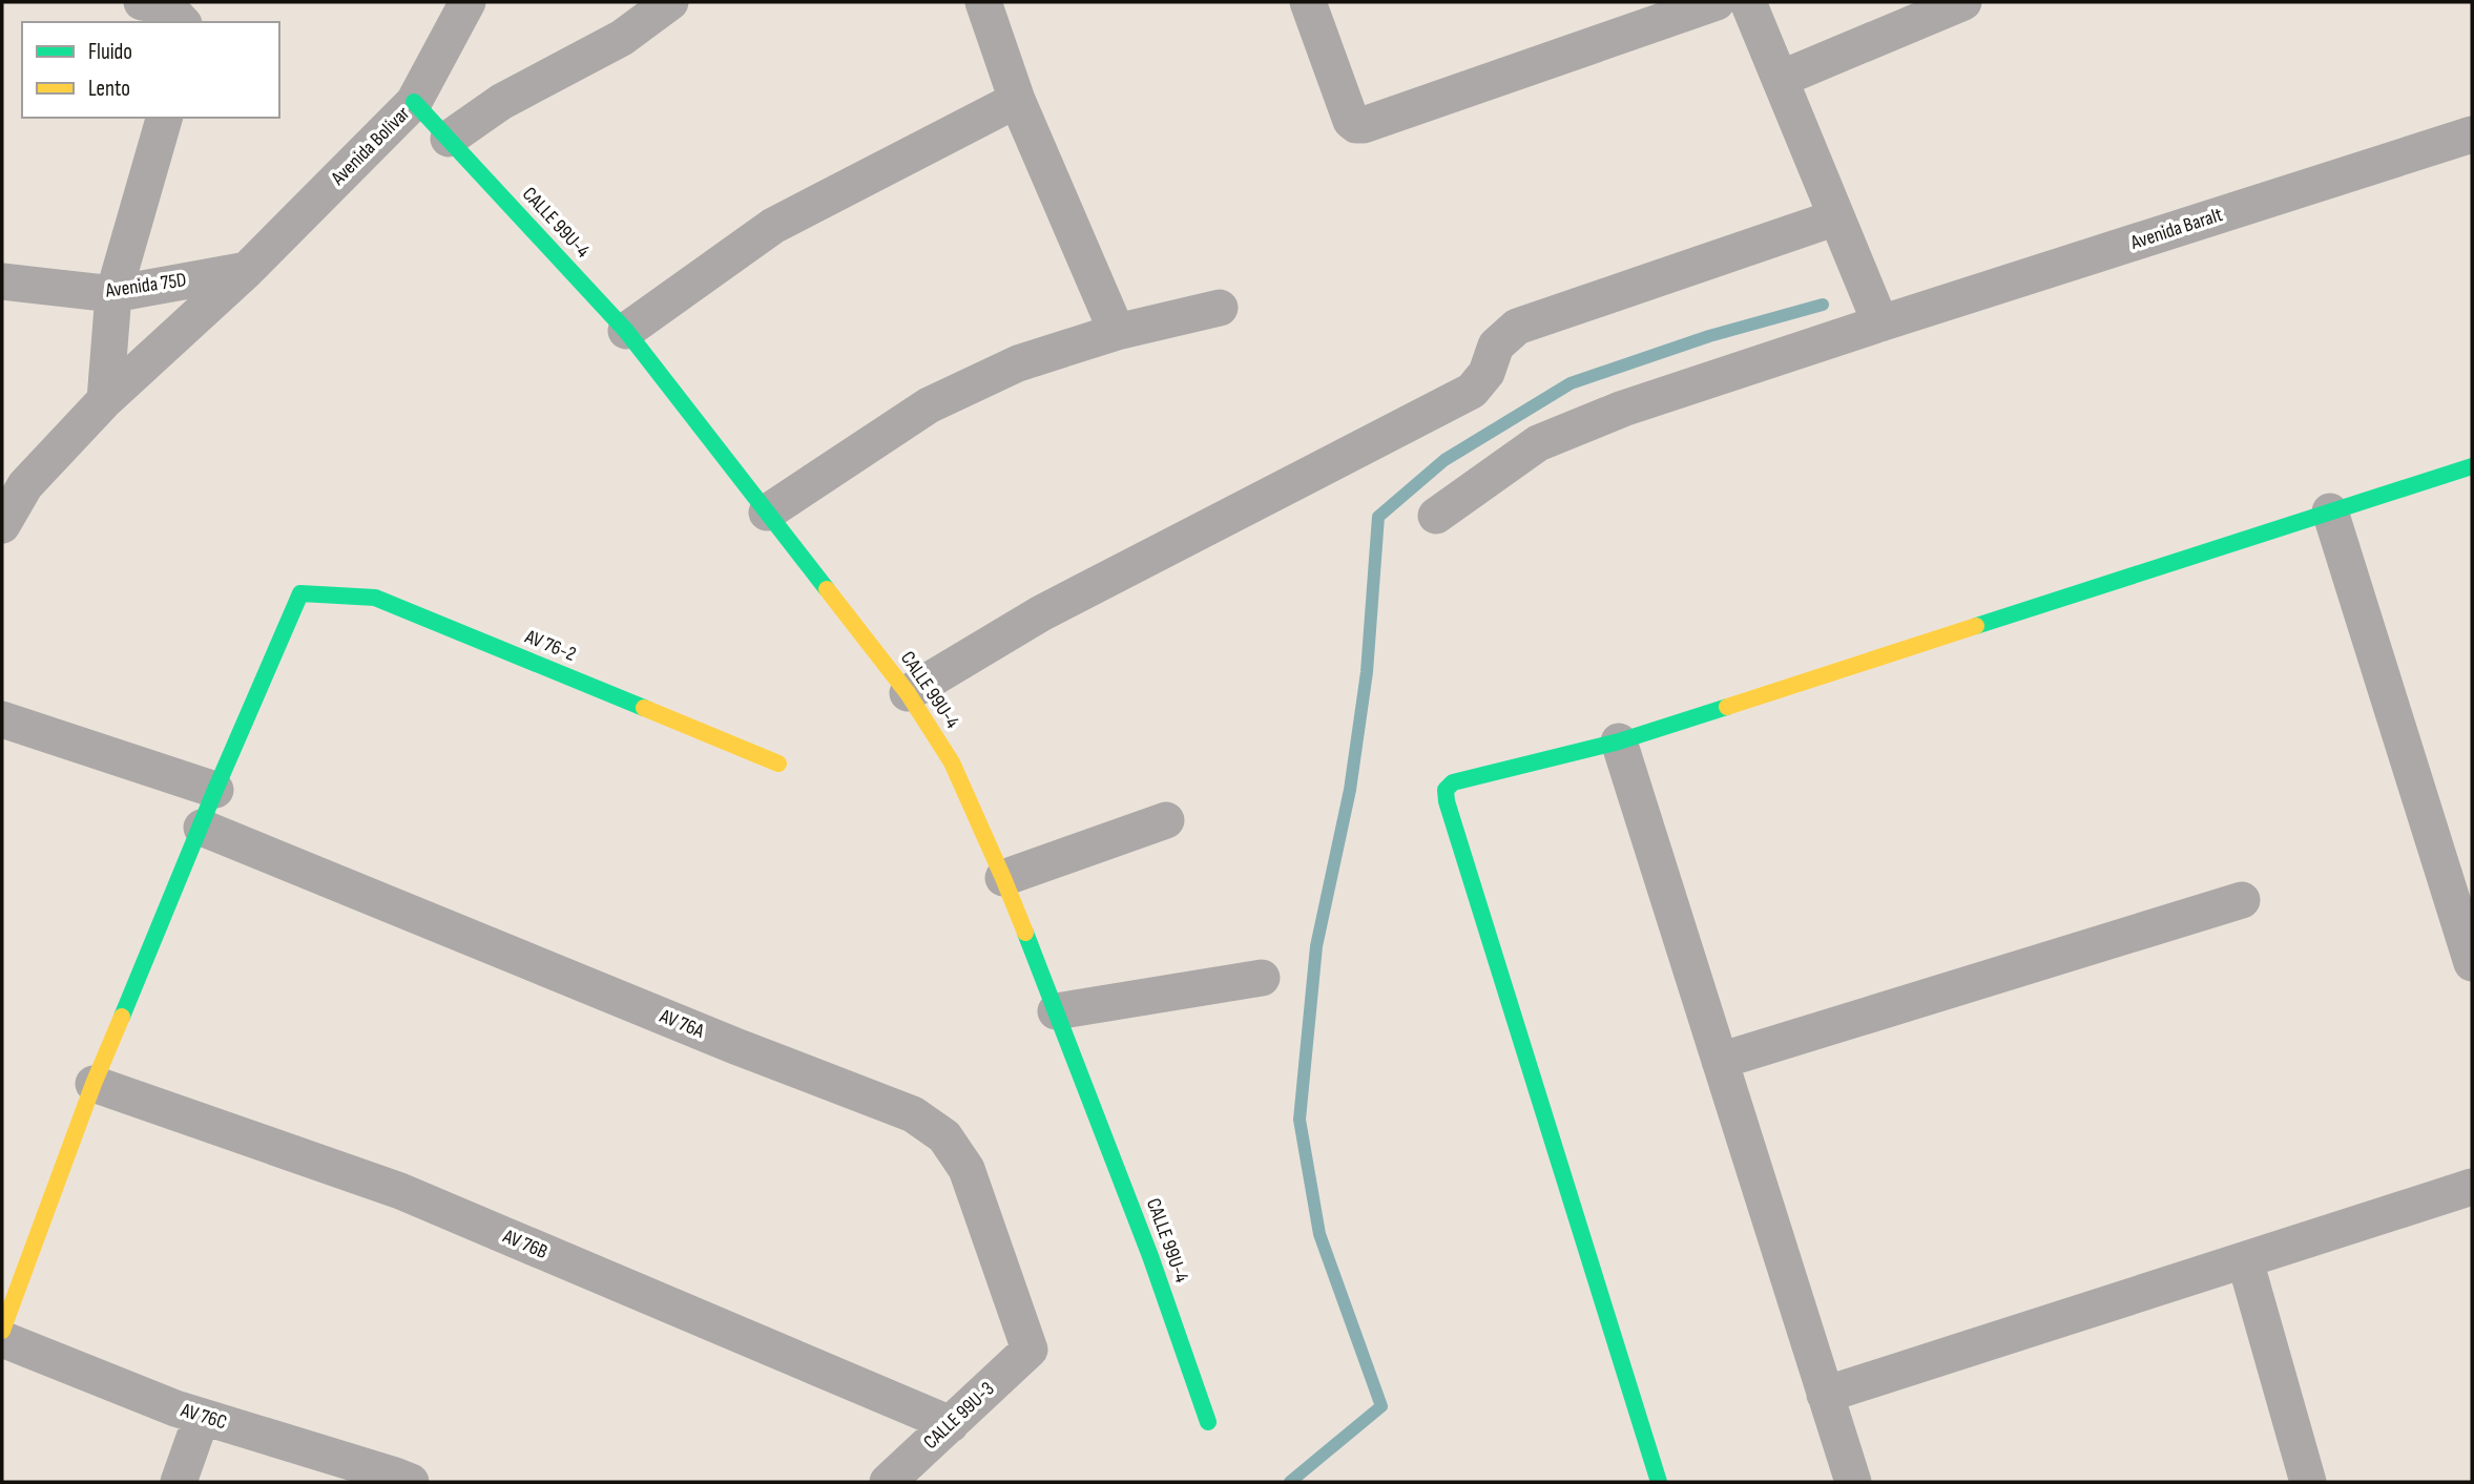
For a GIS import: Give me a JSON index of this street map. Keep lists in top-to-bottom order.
{
  "streets": {
    "street": [
      "Avenida Bolivar",
      "CALLE 99U-4",
      "Avenida Baralt",
      "Avenida 75D",
      "AV 76-2",
      "AV 76A",
      "AV 76B",
      "CALLE 99U-3",
      "AV 76C"
    ]
  },
  "crossings": [
    ["Avenida Bolivar", "CALLE 99U-4"],
    ["Avenida Bolivar", "Avenida 75D"],
    ["AV 76A", "CALLE 99U-3"],
    ["AV 76B", "CALLE 99U-3"]
  ],
  "legend": ["Fluido", "Lento"]
}
